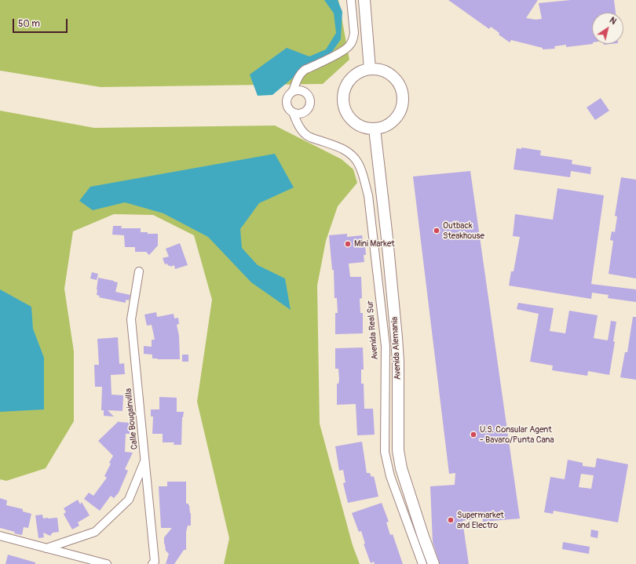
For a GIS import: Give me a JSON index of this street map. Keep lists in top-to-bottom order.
{
  "streets": {
    "street": ["Avenida Real Sur", "Avenida Alemania", "Calle Bougainvilla"]
  },
  "places": [
    "Outback Steakhouse",
    "Mini Market",
    "U.S. Consular Agent - Bavaro/Punta Cana",
    "Supermarket and Electro"
  ],
  "scale_bar": "50 m",
  "north": "top right"
}
